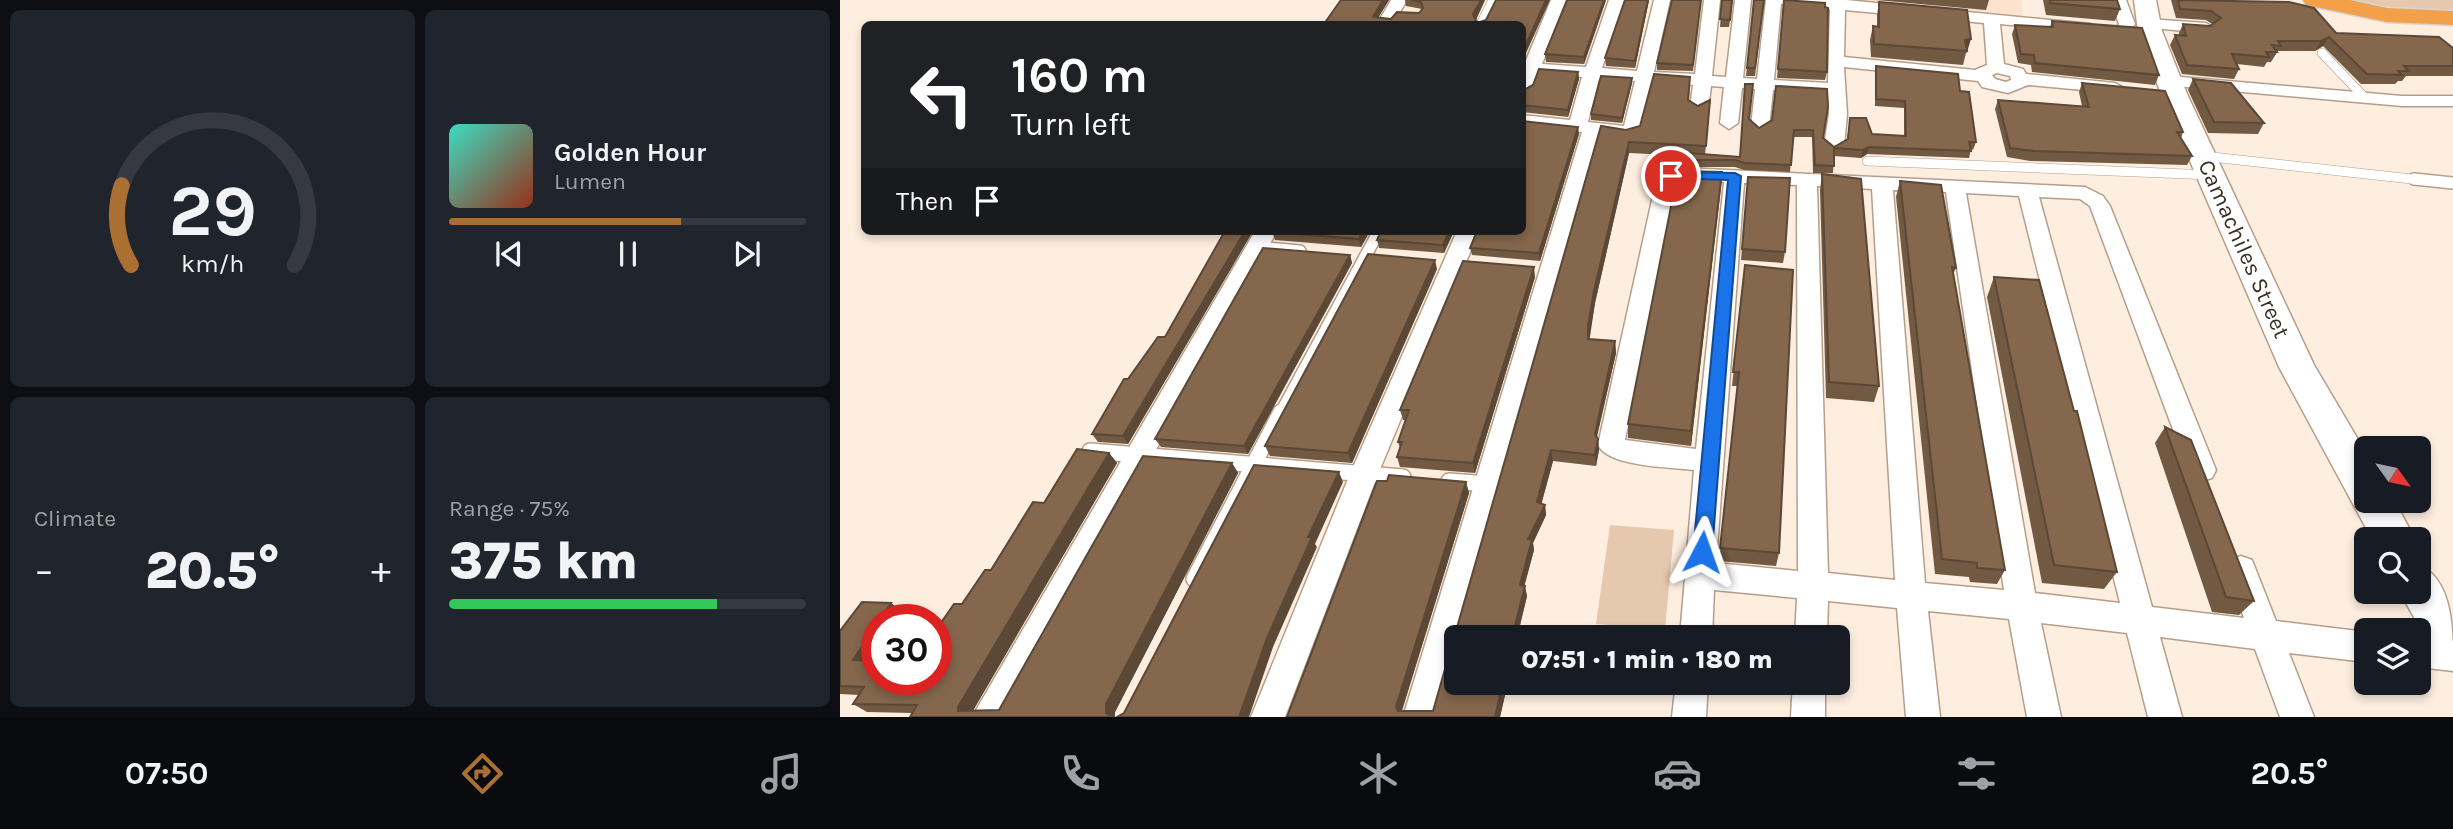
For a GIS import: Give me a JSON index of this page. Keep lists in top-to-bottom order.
{
  "streets": {
    "street": ["Camachiles Street"]
  },
  "north": "bottom right",
  "page": {
    "turn": ["160 m", "Turn left"],
    "song": ["Golden Hour", "Lumen"],
    "then": "Then",
    "tile": [
      "Climate",
      ["Range · 75%", "375 km"]
    ],
    "heat": ["−", "20.5°", "+"],
    "limit": "30",
    "trip": "07:51 · 1 min · 180 m",
    "tabs": ["07:50", "20.5°"],
    "gauge": ["29", "km/h"]
  }
}
